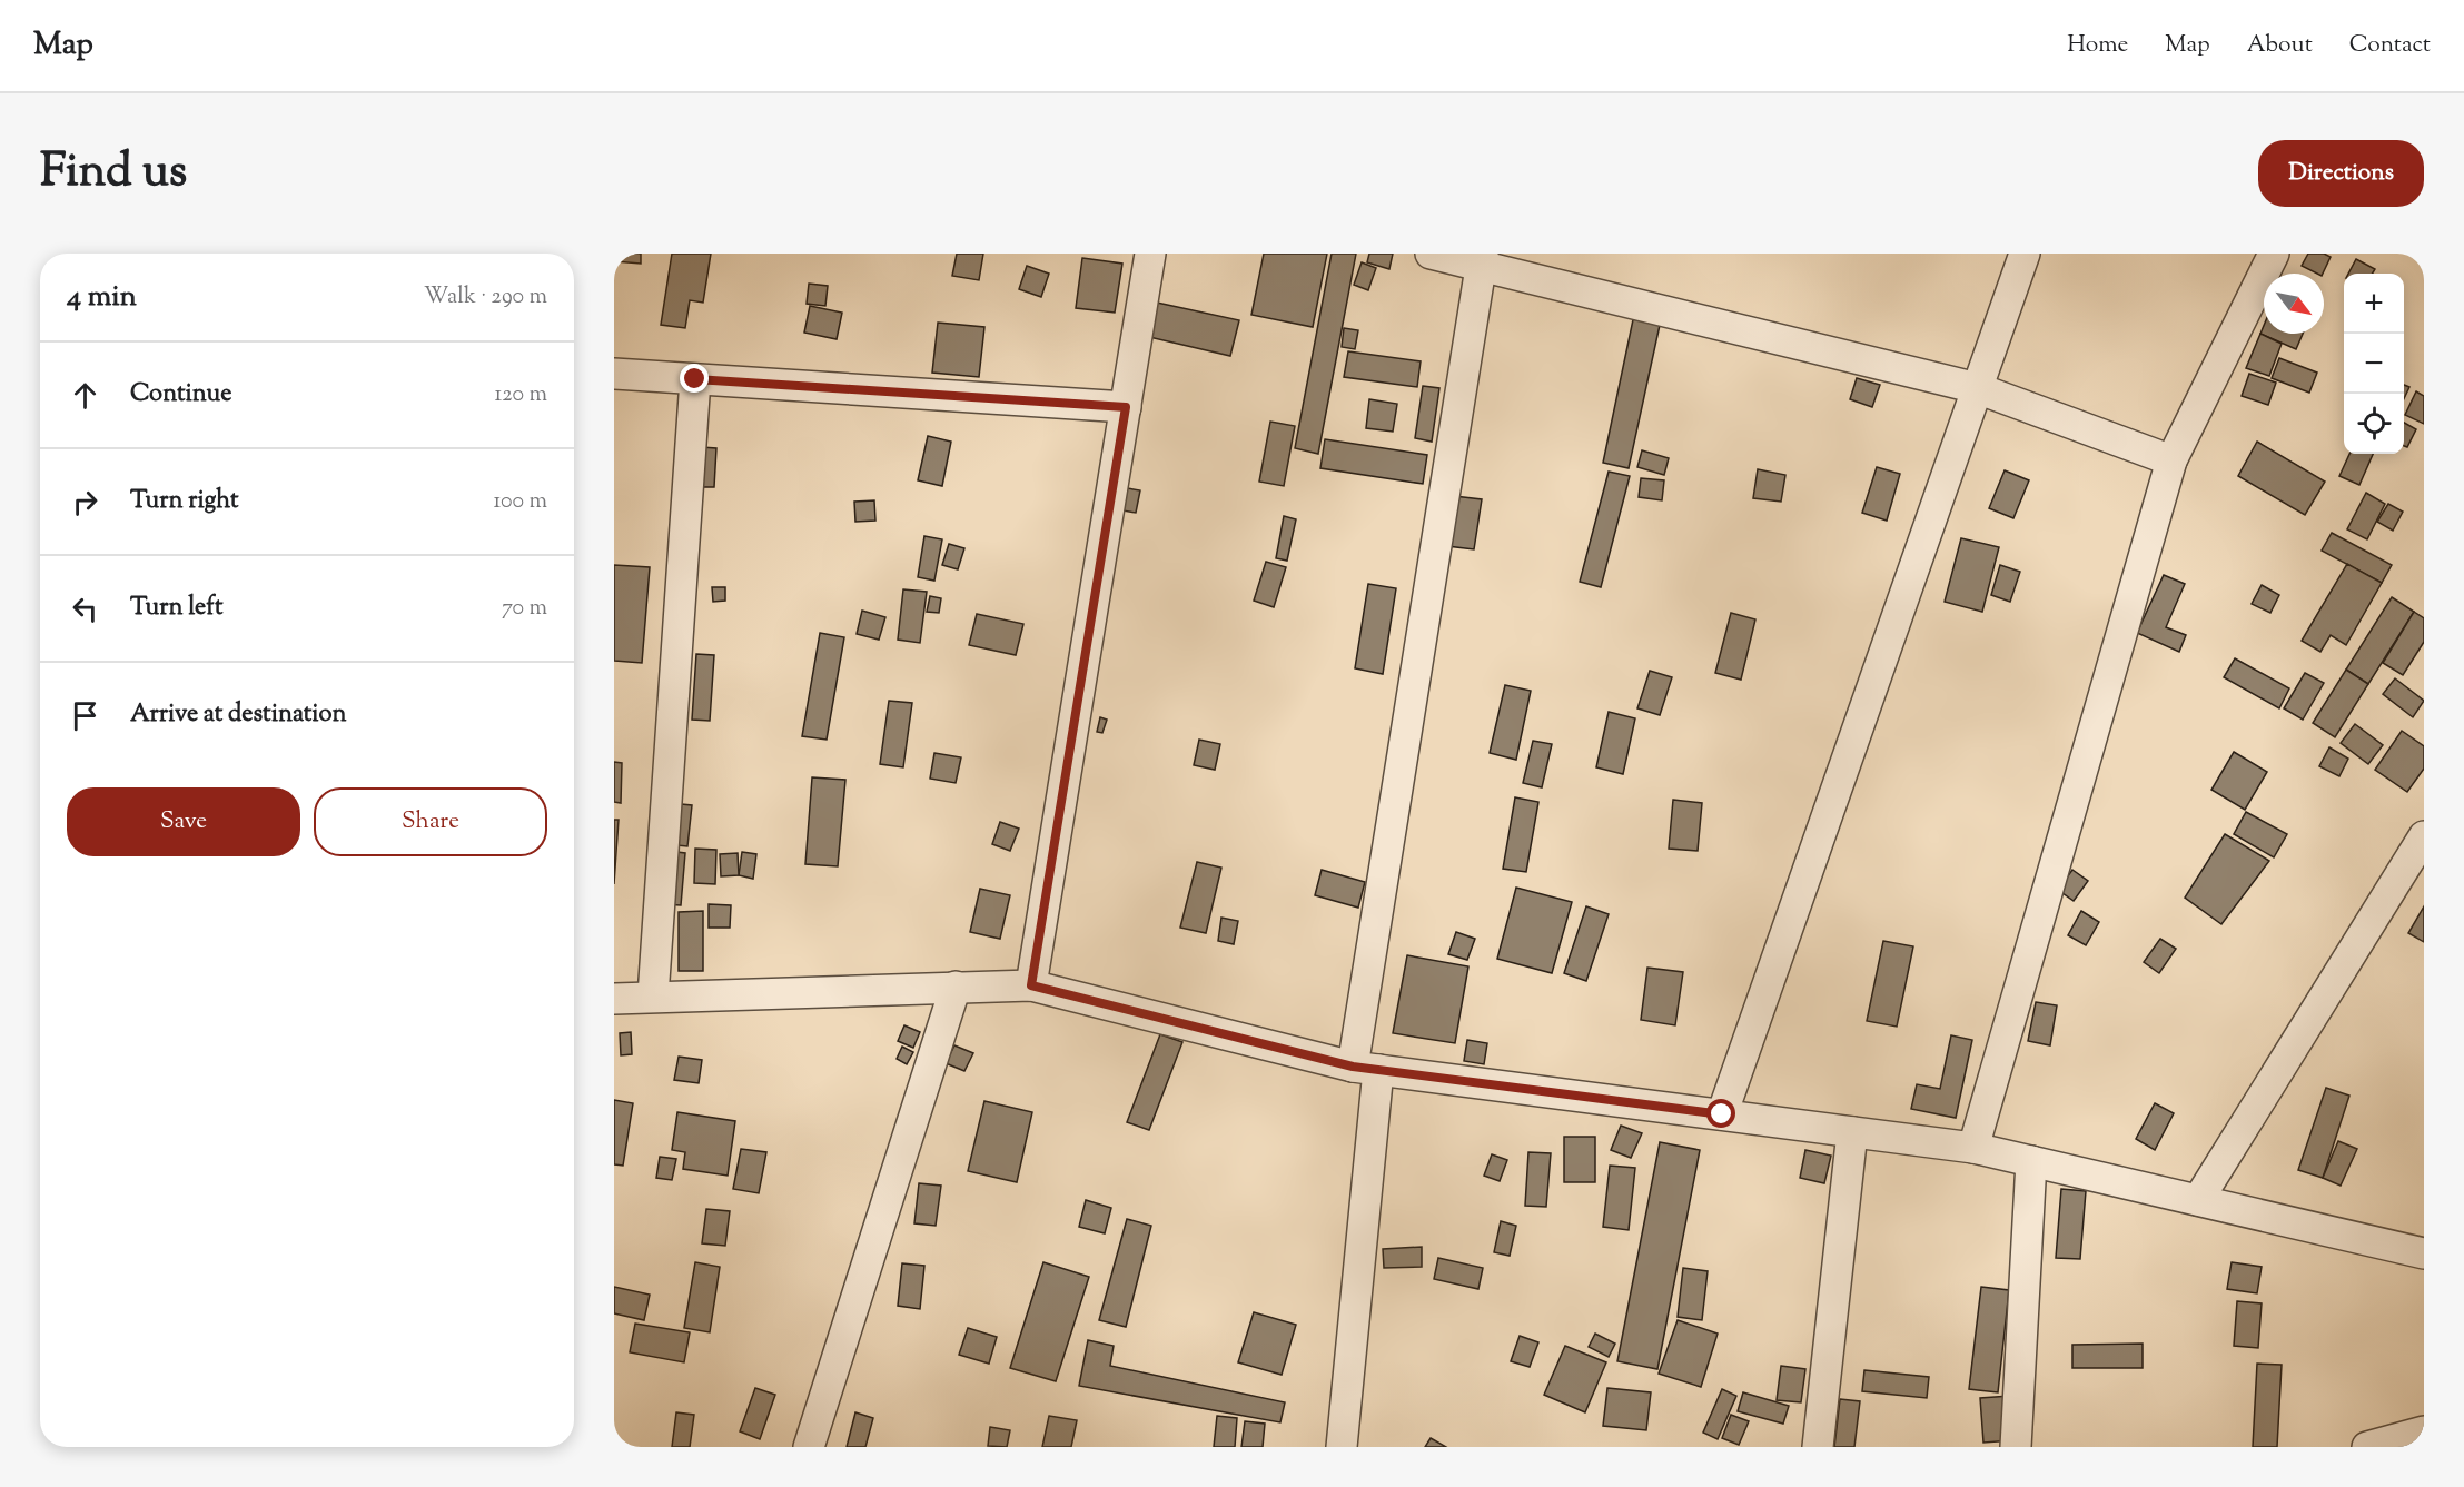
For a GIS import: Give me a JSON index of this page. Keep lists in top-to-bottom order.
{
  "north": "bottom right",
  "page": {
    "header": "Map",
    "nav": [
      "Home",
      "Map",
      "About",
      "Contact"
    ],
    "title": "Find us",
    "buttons": [
      "Directions",
      ["Save", "Share"]
    ],
    "heading": ["4 min", "Walk · 290 m"],
    "map_buttons": ["+", "−"],
    "list": [
      ["Continue", "120 m"],
      ["Turn right", "100 m"],
      ["Turn left", "70 m"],
      "Arrive at destination"
    ]
  }
}
